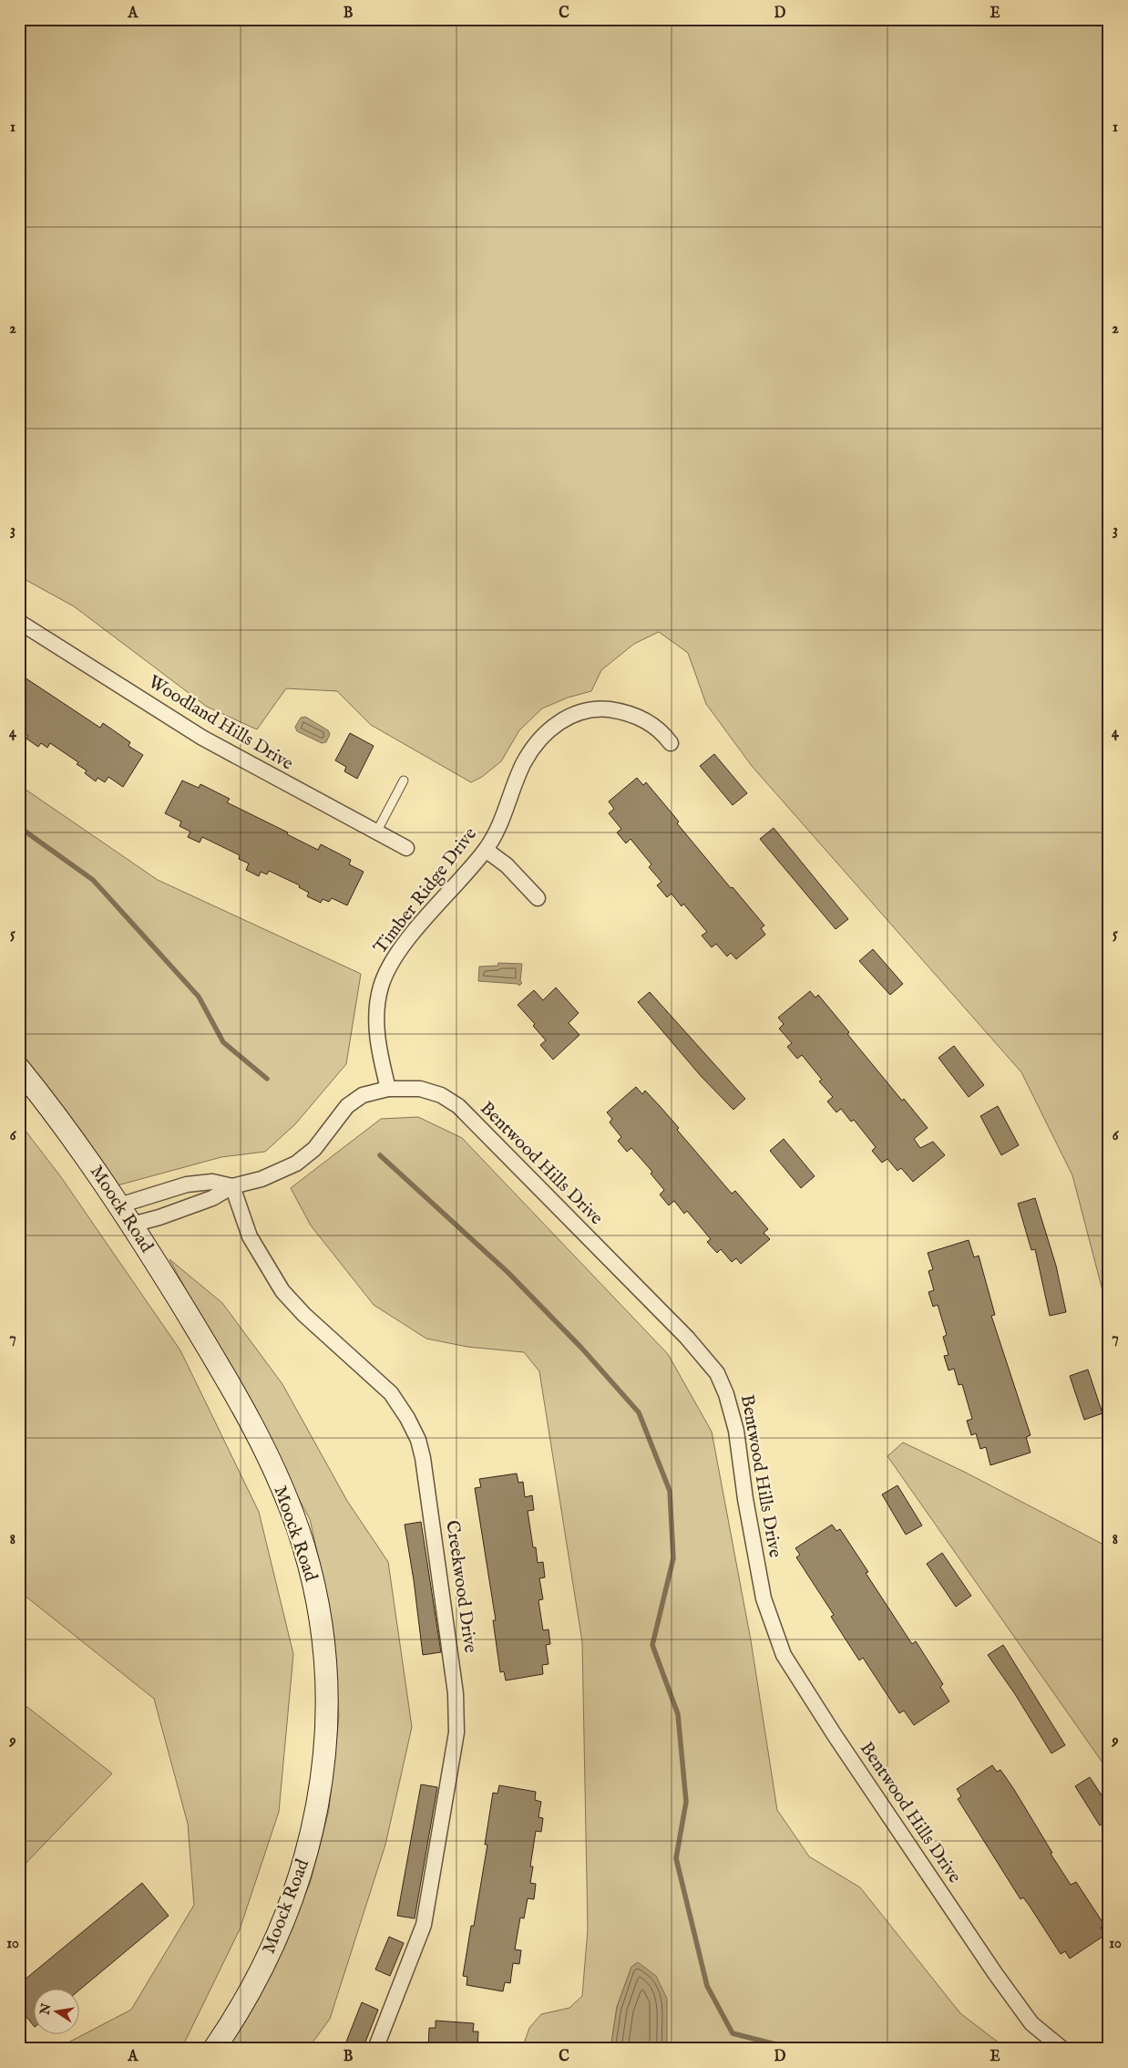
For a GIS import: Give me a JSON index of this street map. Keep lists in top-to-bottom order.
{
  "streets": {
    "main road": ["Moock Road"],
    "street": [
      "Woodland Hills Drive",
      "Timber Ridge Drive",
      "Bentwood Hills Drive",
      "Creekwood Drive"
    ]
  },
  "crossings": [
    ["Timber Ridge Drive", "Bentwood Hills Drive"],
    ["Bentwood Hills Drive", "Moock Road"],
    ["Bentwood Hills Drive", "Creekwood Drive"]
  ],
  "north": "left",
  "grid": {
    "columns": [
      "A",
      "B",
      "C",
      "D",
      "E"
    ],
    "rows": [
      "1",
      "2",
      "3",
      "4",
      "5",
      "6",
      "7",
      "8",
      "9",
      "10"
    ]
  }
}
